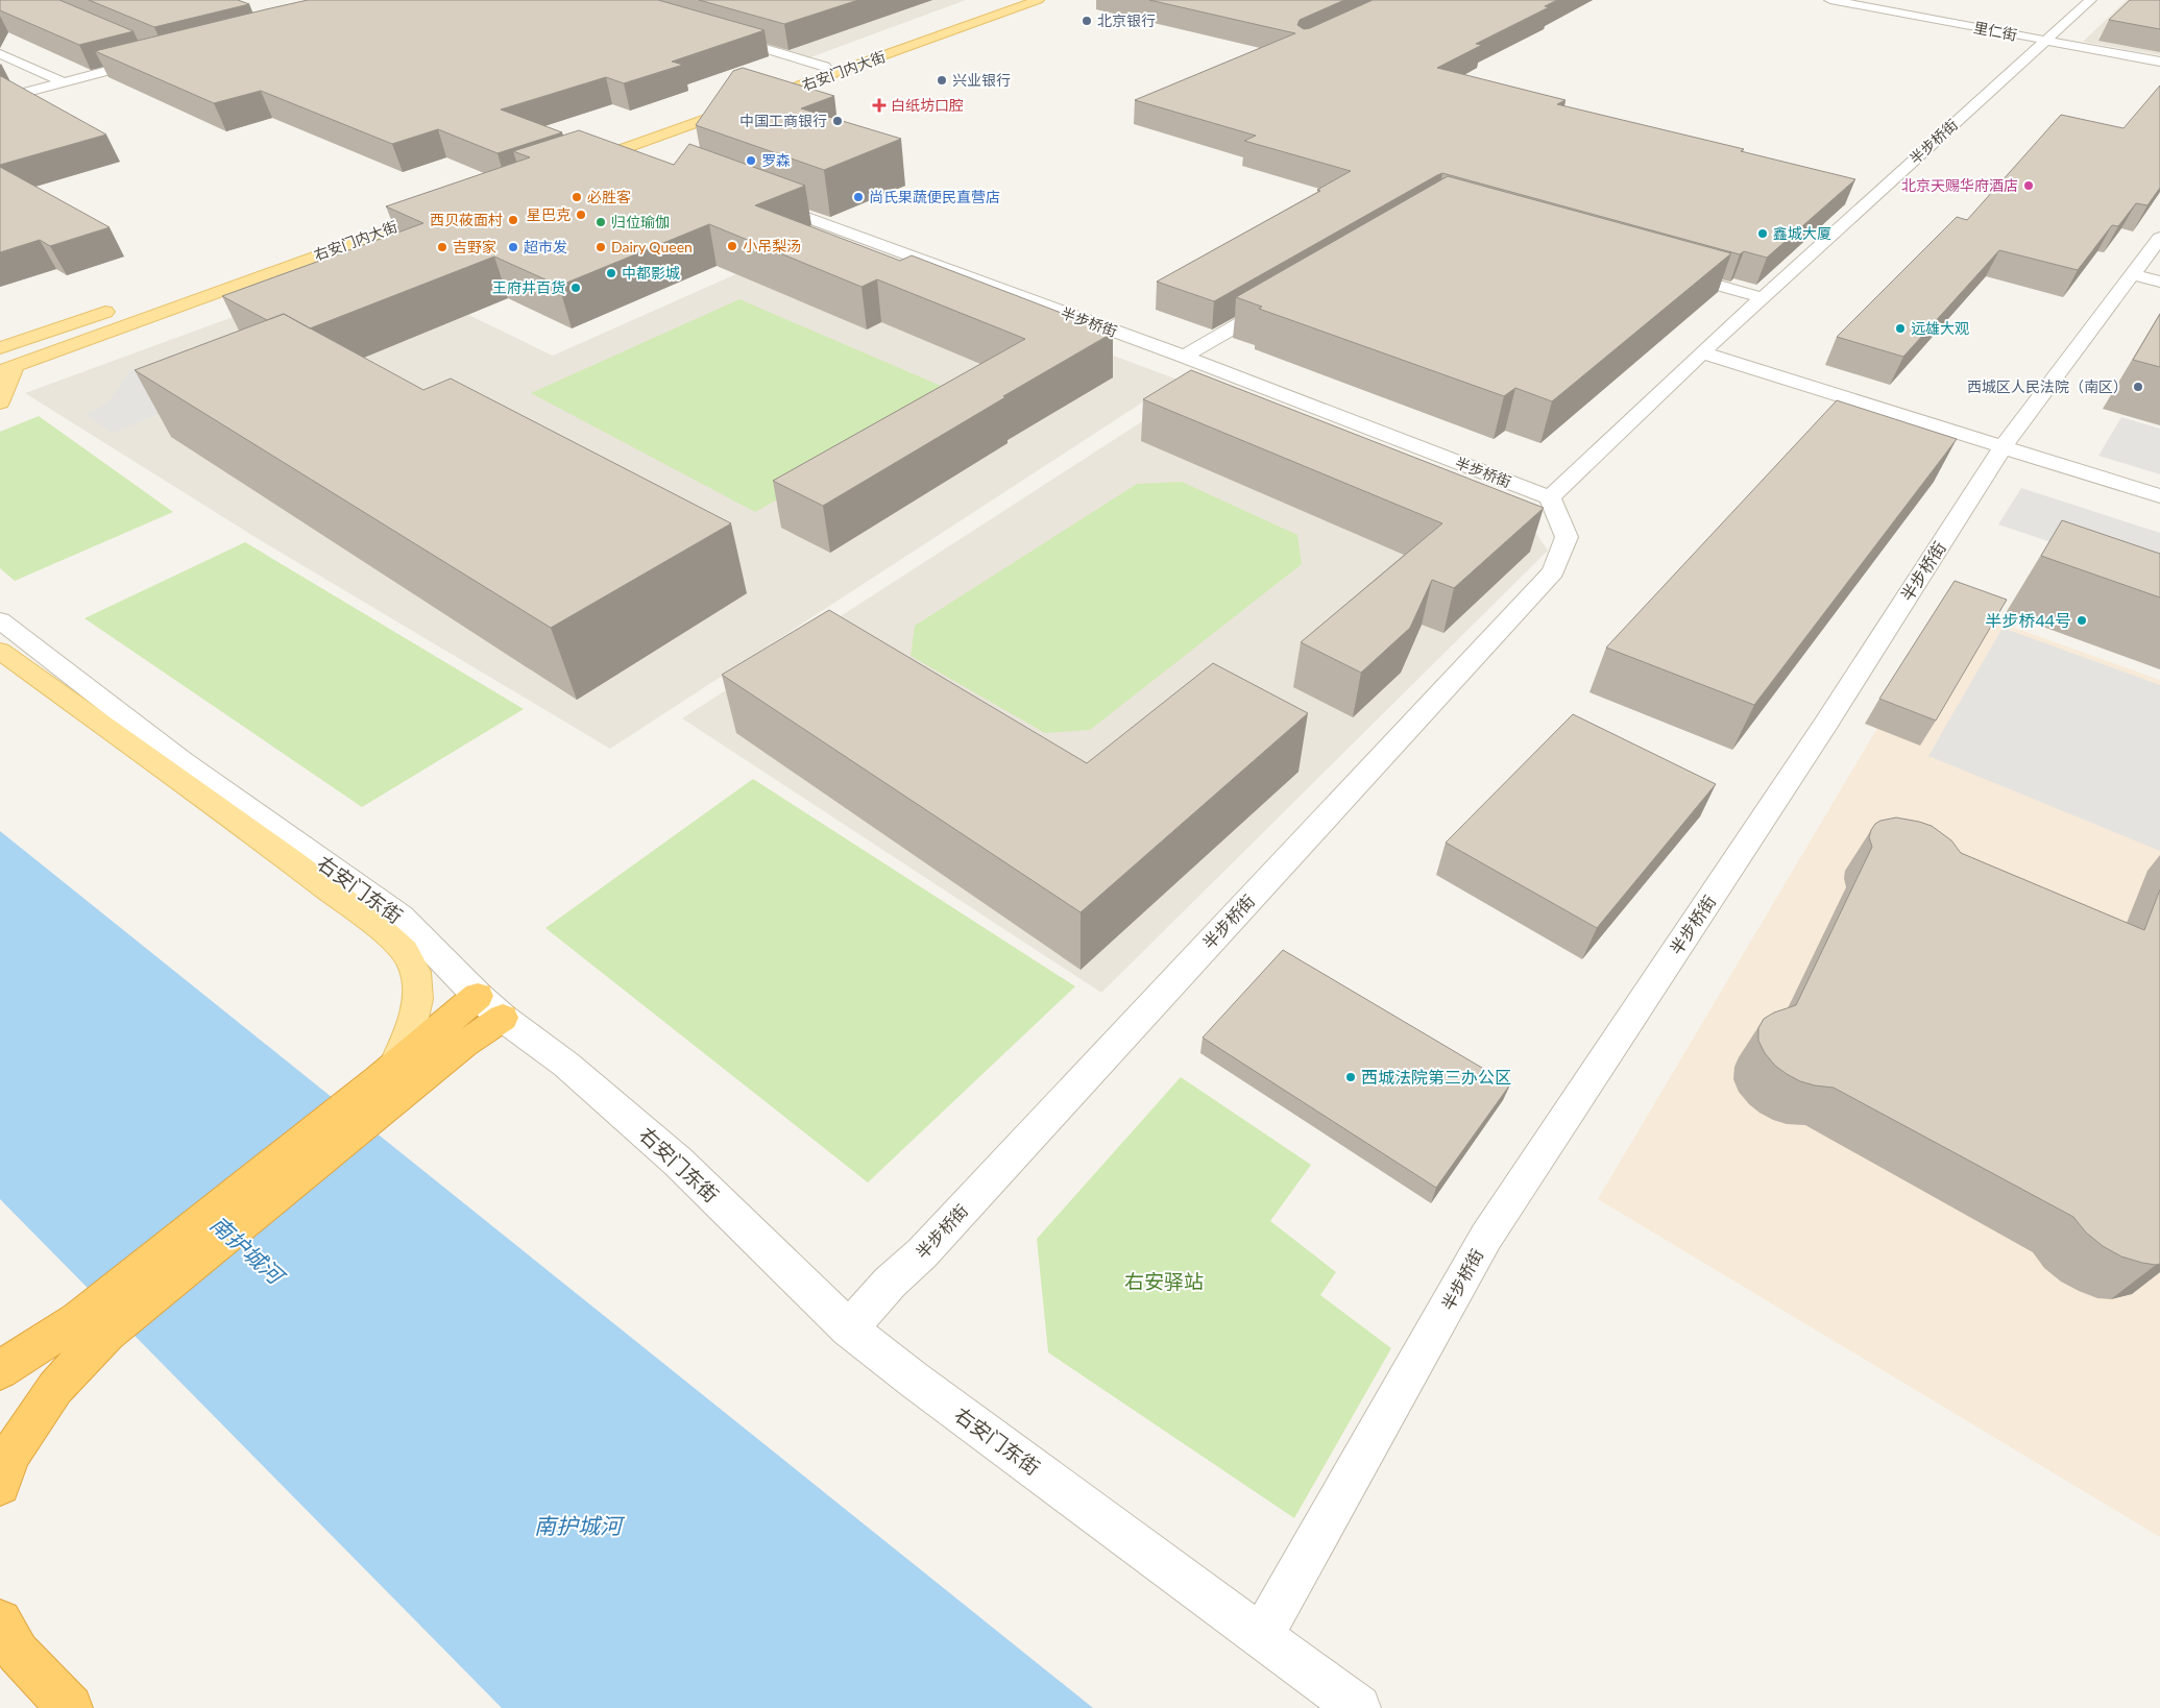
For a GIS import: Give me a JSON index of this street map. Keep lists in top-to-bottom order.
{
  "streets": {
    "main road": ["右安门内大街"],
    "street": ["里仁街", "半步桥街", "右安门东街"]
  },
  "crossings": [
    ["里仁街", "半步桥街"],
    ["半步桥街", "右安门东街"]
  ],
  "water": ["南护城河"],
  "parks": ["右安驿站"],
  "places": {
    "other": [
      "北京银行",
      "兴业银行",
      "中国工商银行",
      "罗森",
      "北京天赐华府酒店",
      "必胜客",
      "尚氏果蔬便民直营店",
      "星巴克",
      "西贝莜面村",
      "归位瑜伽",
      "鑫城大厦",
      "小吊梨汤",
      "吉野家",
      "超市发",
      "Dairy Queen",
      "中都影城",
      "王府井百货",
      "远雄大观",
      "西城区人民法院（南区）",
      "半步桥44号",
      "西城法院第三办公区"
    ],
    "health": ["白纸坊口腔"]
  }
}
